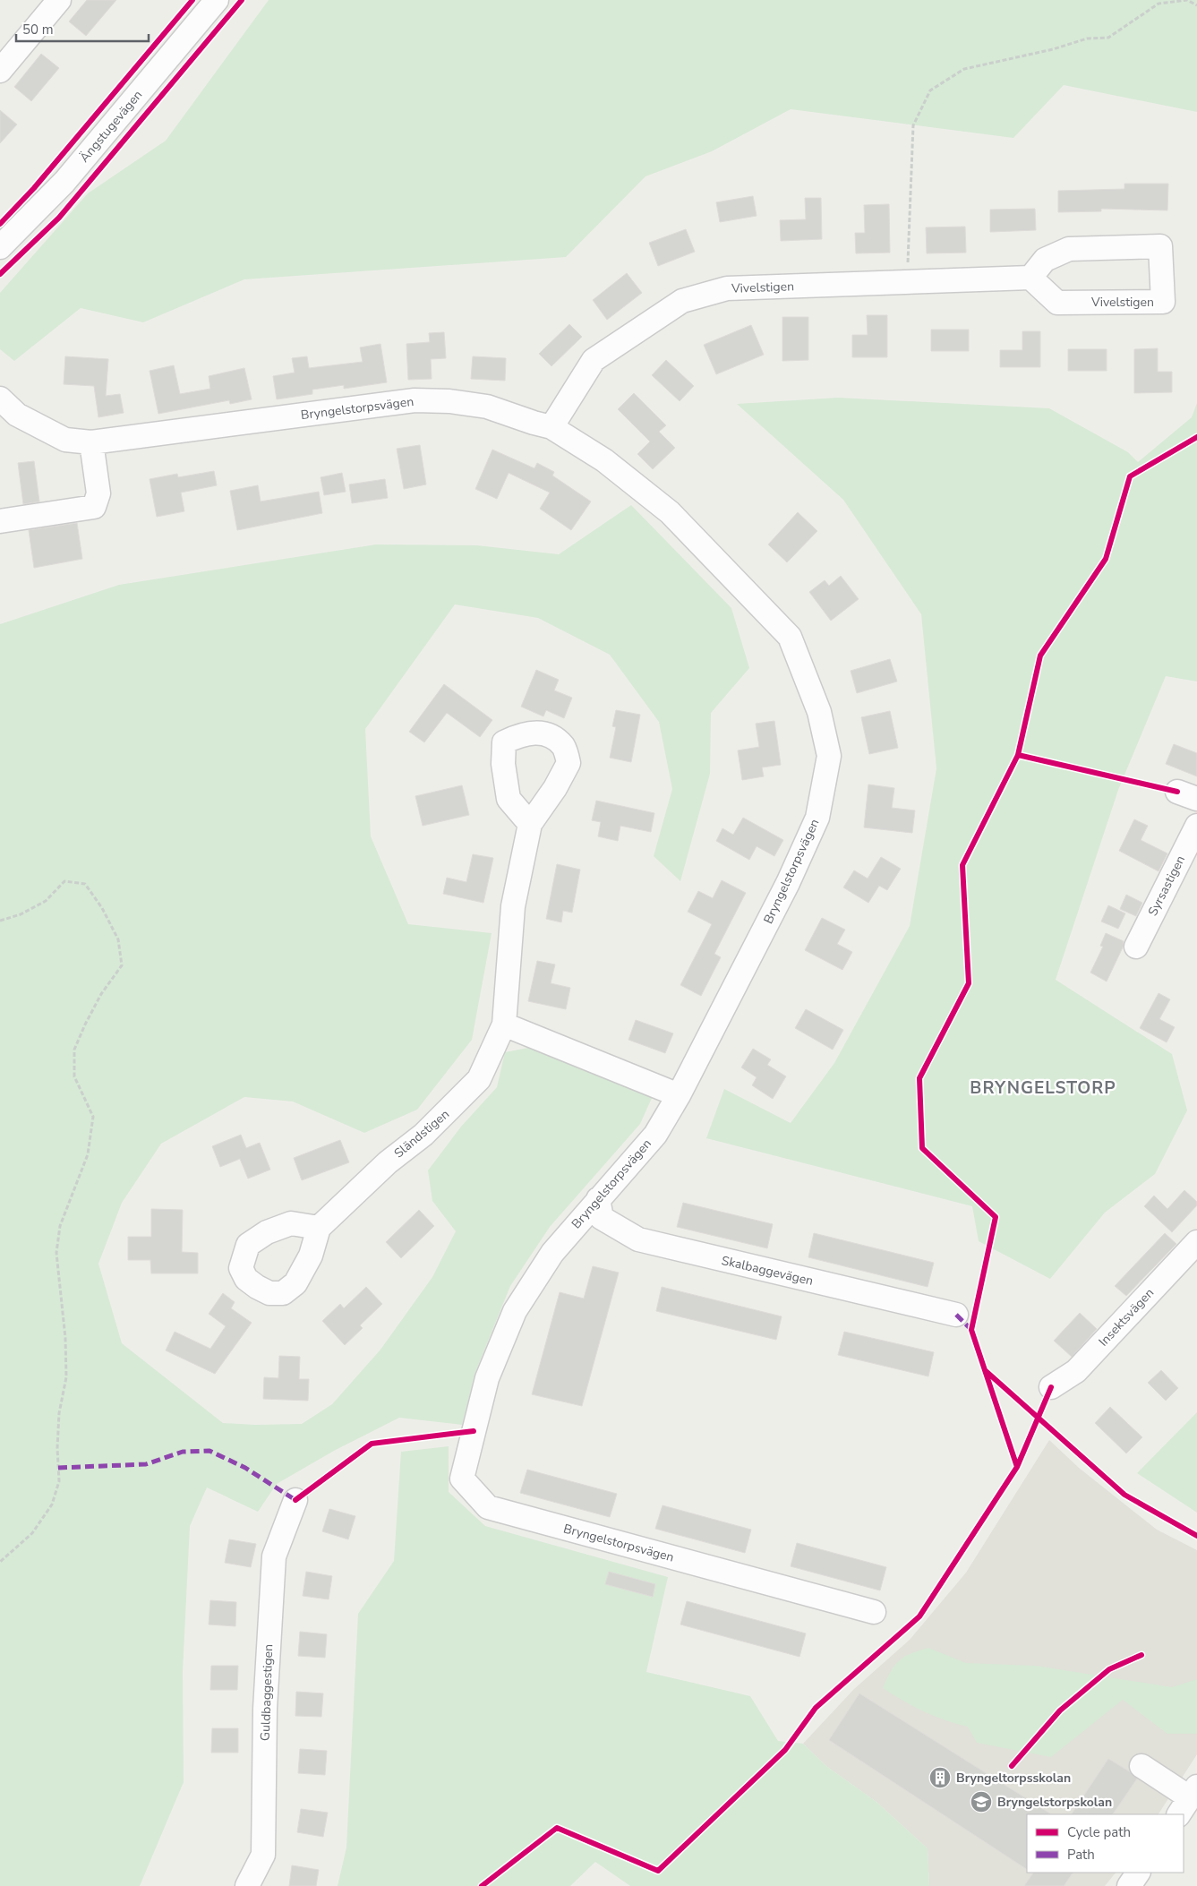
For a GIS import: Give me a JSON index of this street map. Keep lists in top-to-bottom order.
{
  "streets": {
    "street": [
      "Ängstugevägen",
      "Vivelstigen",
      "Bryngelstorpsvägen",
      "Syrsastigen",
      "Sländstigen",
      "Skalbaggevägen",
      "Insektsvägen",
      "Guldbaggestigen"
    ]
  },
  "crossings": [
    ["Vivelstigen", "Bryngelstorpsvägen"],
    ["Bryngelstorpsvägen", "Skalbaggevägen"]
  ],
  "districts": ["BRYNGELSTORP"],
  "places": {
    "building": ["Bryngeltorpsskolan"],
    "school or university": ["Bryngelstorpskolan"]
  },
  "legend": ["Cycle path", "Path"],
  "scale_bar": "50 m"
}
